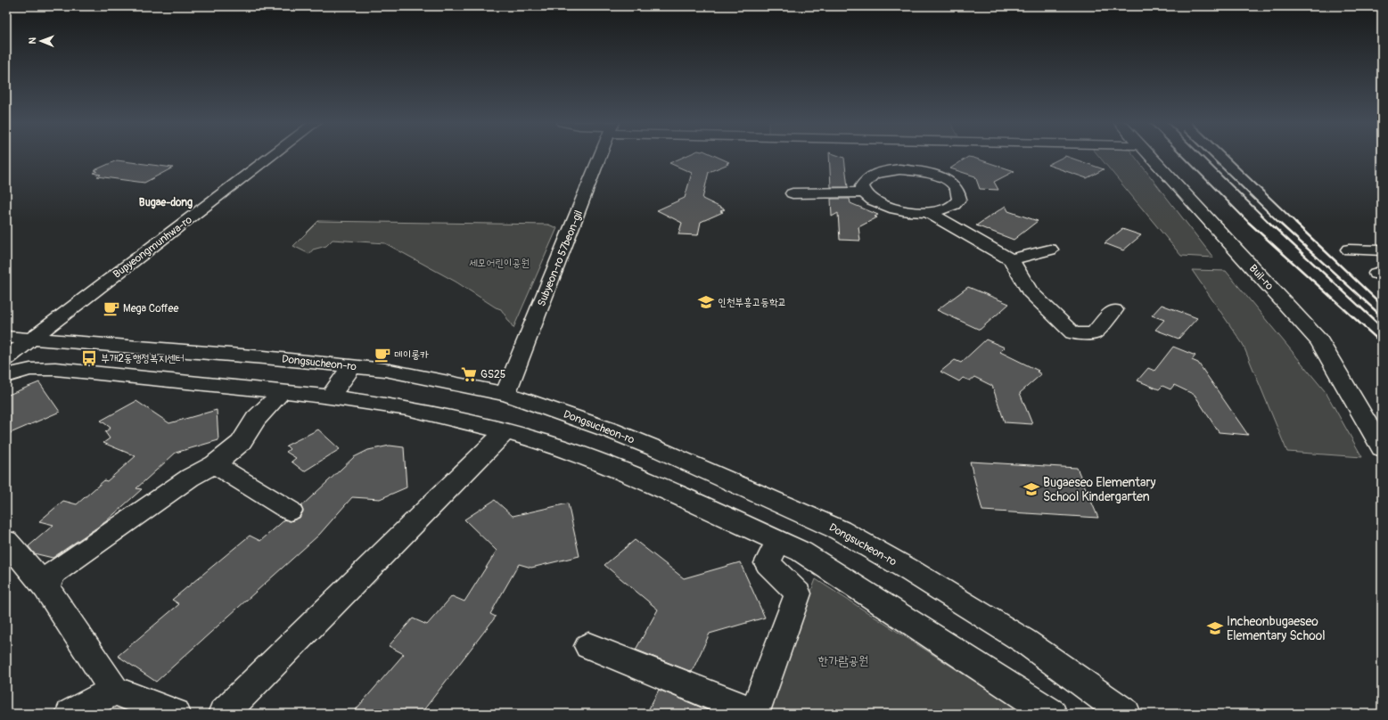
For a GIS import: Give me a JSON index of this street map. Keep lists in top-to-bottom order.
{
  "streets": {
    "street": [
      "Bupyeongmunhwa-ro",
      "Subyeon-ro 57beon-gil",
      "Buil-ro",
      "Dongsucheon-ro"
    ]
  },
  "crossings": [
    ["Bupyeongmunhwa-ro", "Dongsucheon-ro"],
    ["Subyeon-ro 57beon-gil", "Dongsucheon-ro"]
  ],
  "districts": ["Bugae-dong"],
  "parks": ["세모어린이공원", "한가람공원"],
  "places": {
    "school or university": ["인천부흥고등학교", "Bugaeseo Elementary School Kindergarten", "Incheonbugaeseo Elementary School"],
    "cafe": ["Mega Coffee", "데이롱카"],
    "bus stop": ["부개2동행정복지센터"],
    "supermarket": ["GS25"]
  },
  "north": "left"
}
